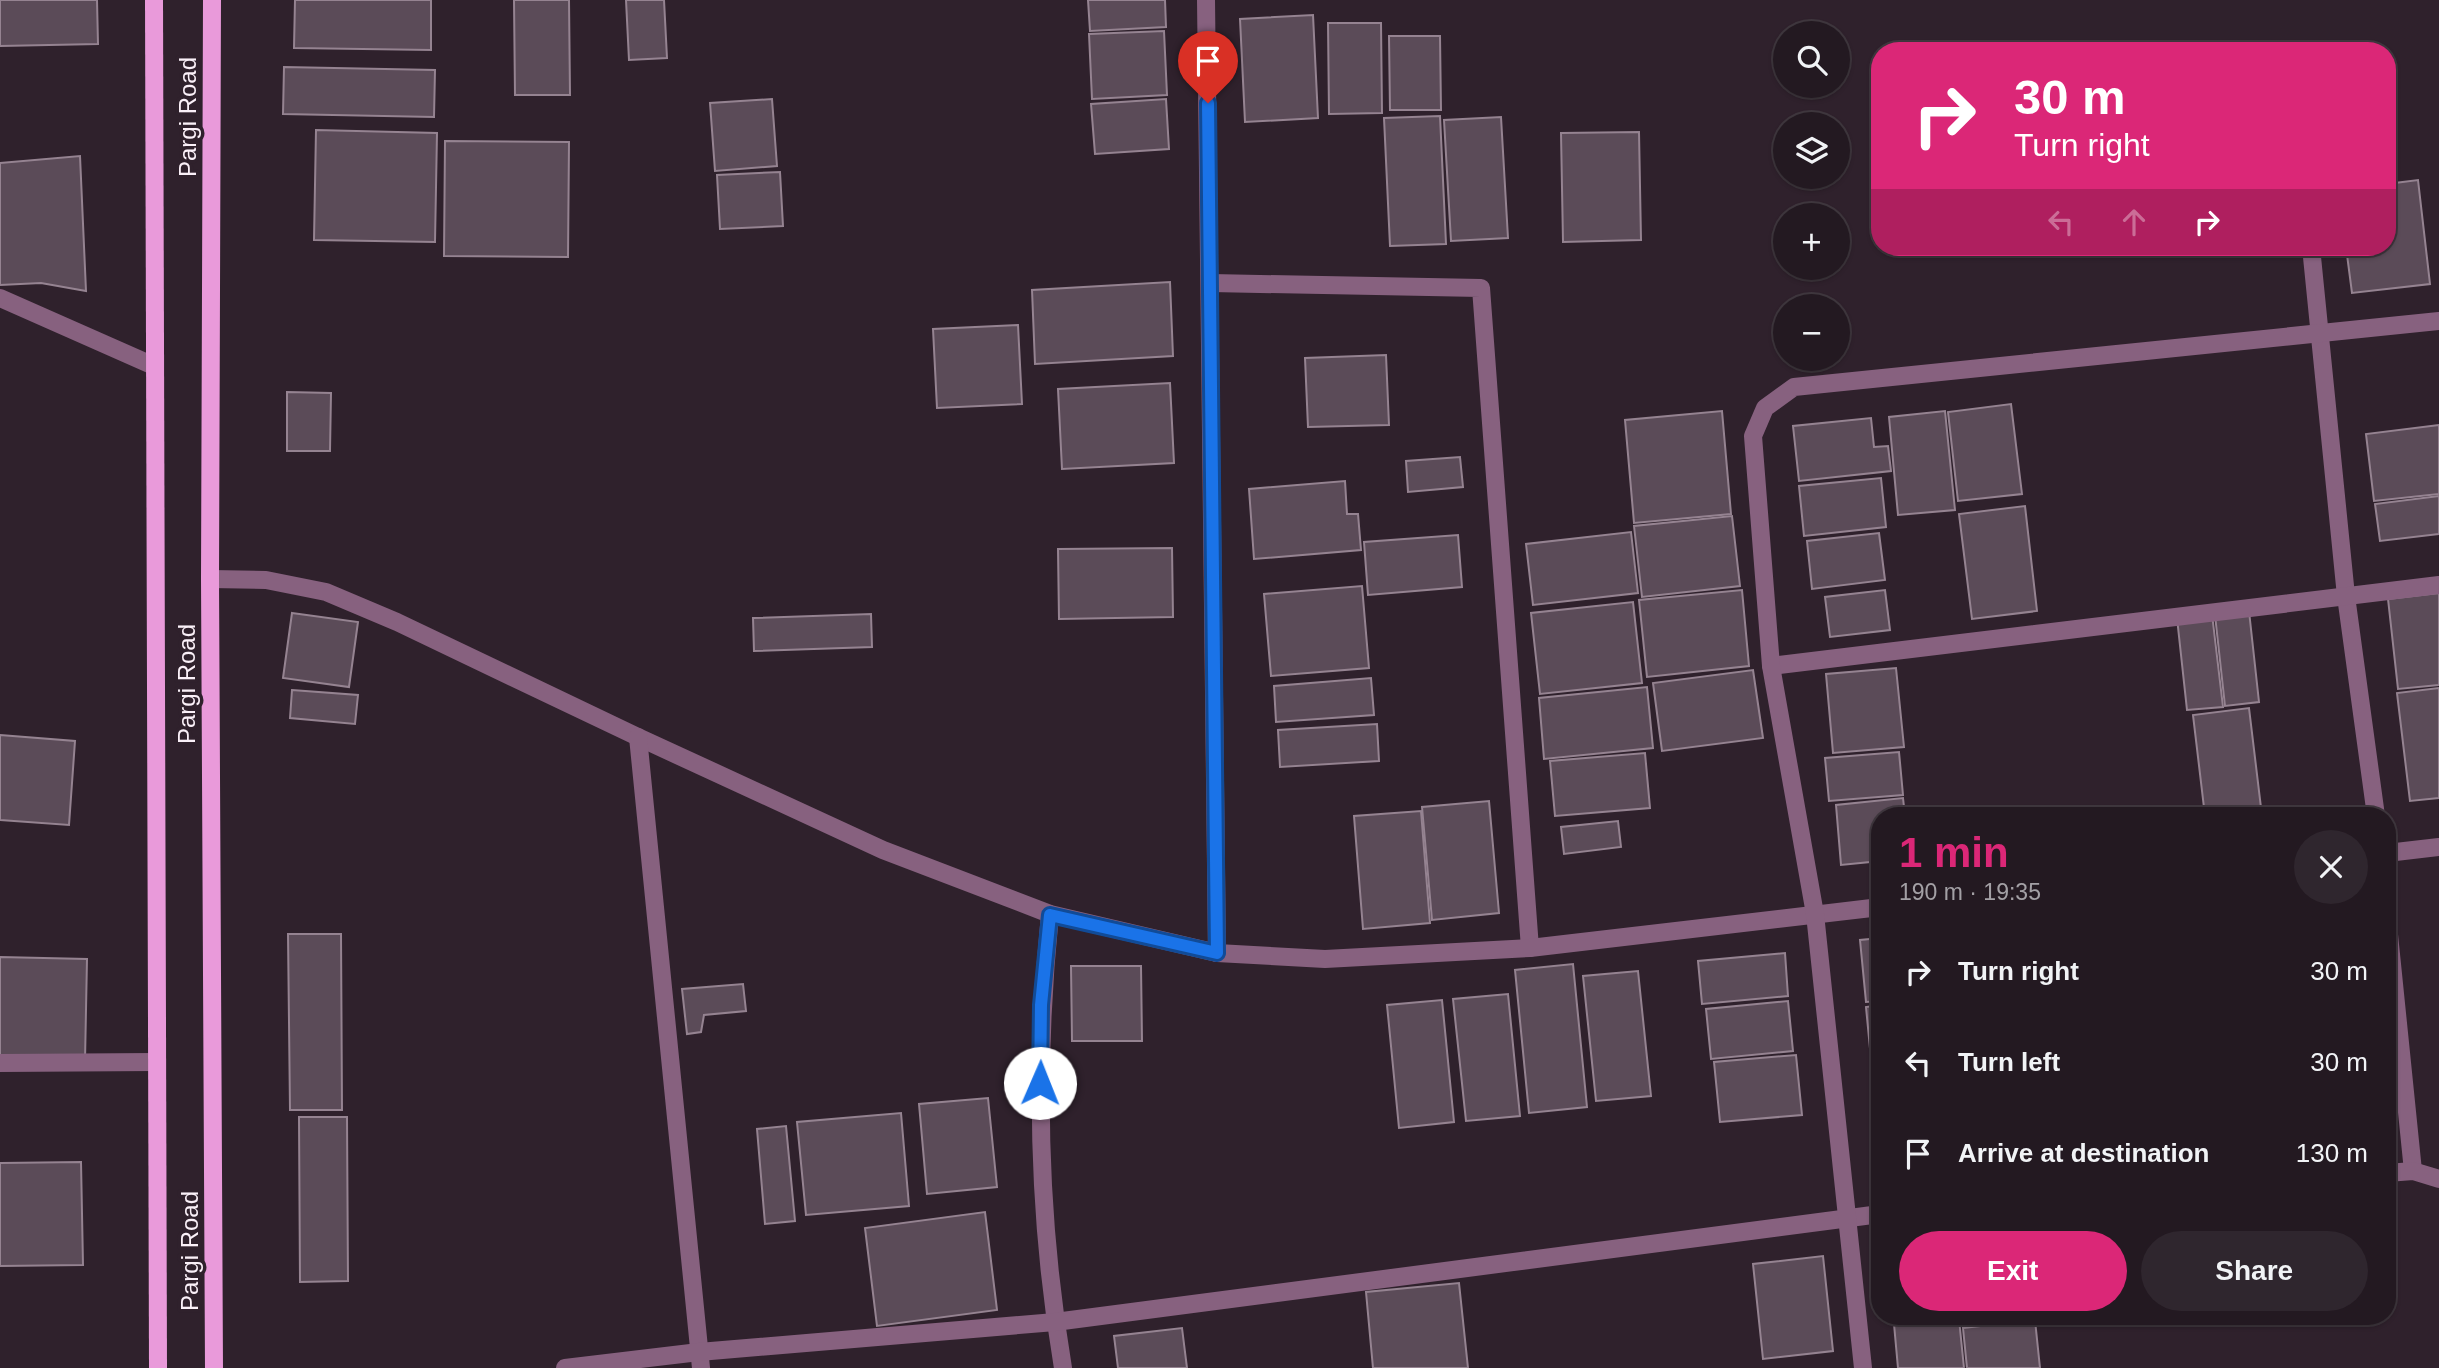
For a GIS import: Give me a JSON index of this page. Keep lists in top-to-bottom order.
{
  "streets": {
    "main road": ["Pargi Road"]
  },
  "page": {
    "map_buttons": ["+", "−"],
    "turn": ["30 m", "Turn right"],
    "heading": ["1 min", "190 m · 19:35"],
    "list": [
      {
        "name": "Turn right",
        "value": "30 m"
      },
      {
        "name": "Turn left",
        "value": "30 m"
      },
      {
        "name": "Arrive at destination",
        "value": "130 m"
      }
    ],
    "buttons": ["Exit", "Share"]
  }
}
